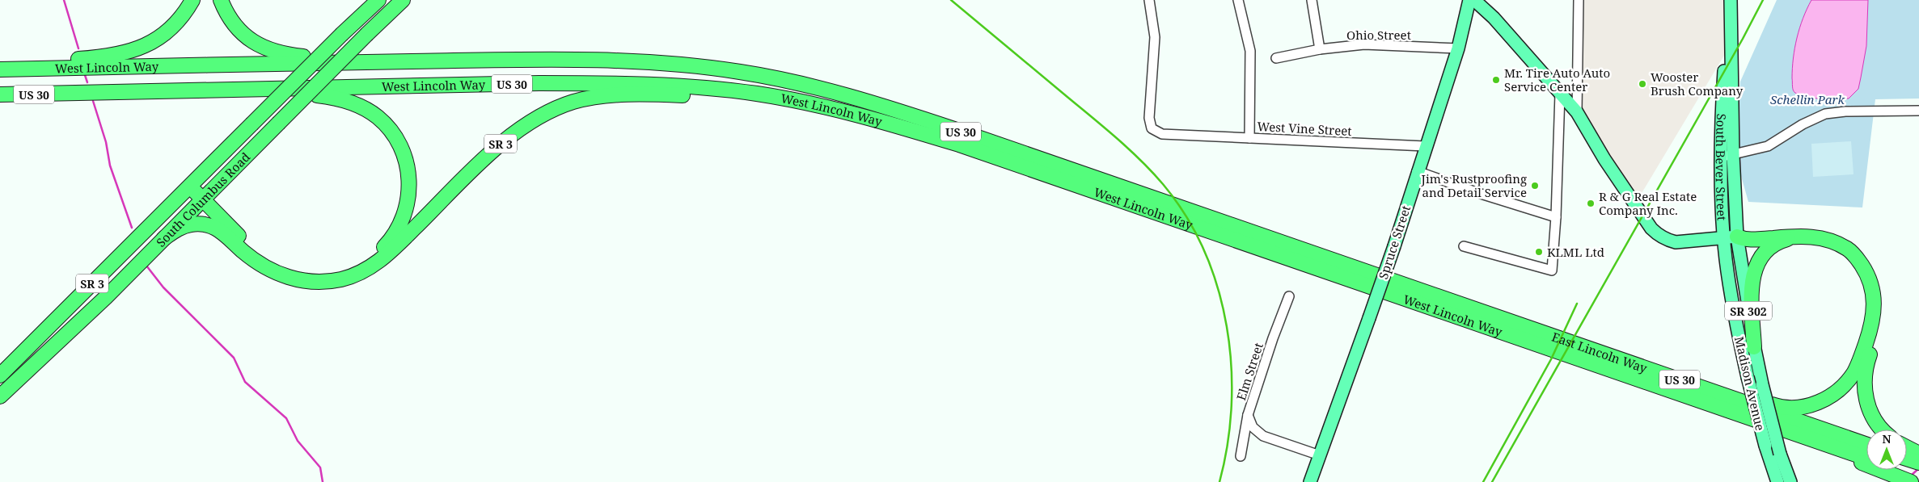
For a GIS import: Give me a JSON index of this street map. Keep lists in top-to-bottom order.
{
  "streets": {
    "highway": [
      "West Lincoln Way",
      "US 30",
      "SR 3",
      "South Columbus Road",
      "East Lincoln Way"
    ],
    "main road": [
      "South Bever Street",
      "Spruce Street",
      "SR 302",
      "Madison Avenue"
    ],
    "street": ["Ohio Street", "West Vine Street", "Elm Street"]
  },
  "crossings": [
    ["Ohio Street", "Spruce Street"],
    ["West Lincoln Way", "SR 3"],
    ["West Lincoln Way", "East Lincoln Way"],
    ["West Vine Street", "Spruce Street"],
    ["SR 3", "South Columbus Road"],
    ["South Bever Street", "Madison Avenue"]
  ],
  "parks": ["Schellin Park"],
  "places": [
    "Mr. Tire Auto Auto Service Center",
    "Wooster Brush Company",
    "Jim's Rustproofing and Detail Service",
    "R & G Real Estate Company Inc.",
    "KLML Ltd"
  ],
  "north": "top"
}
